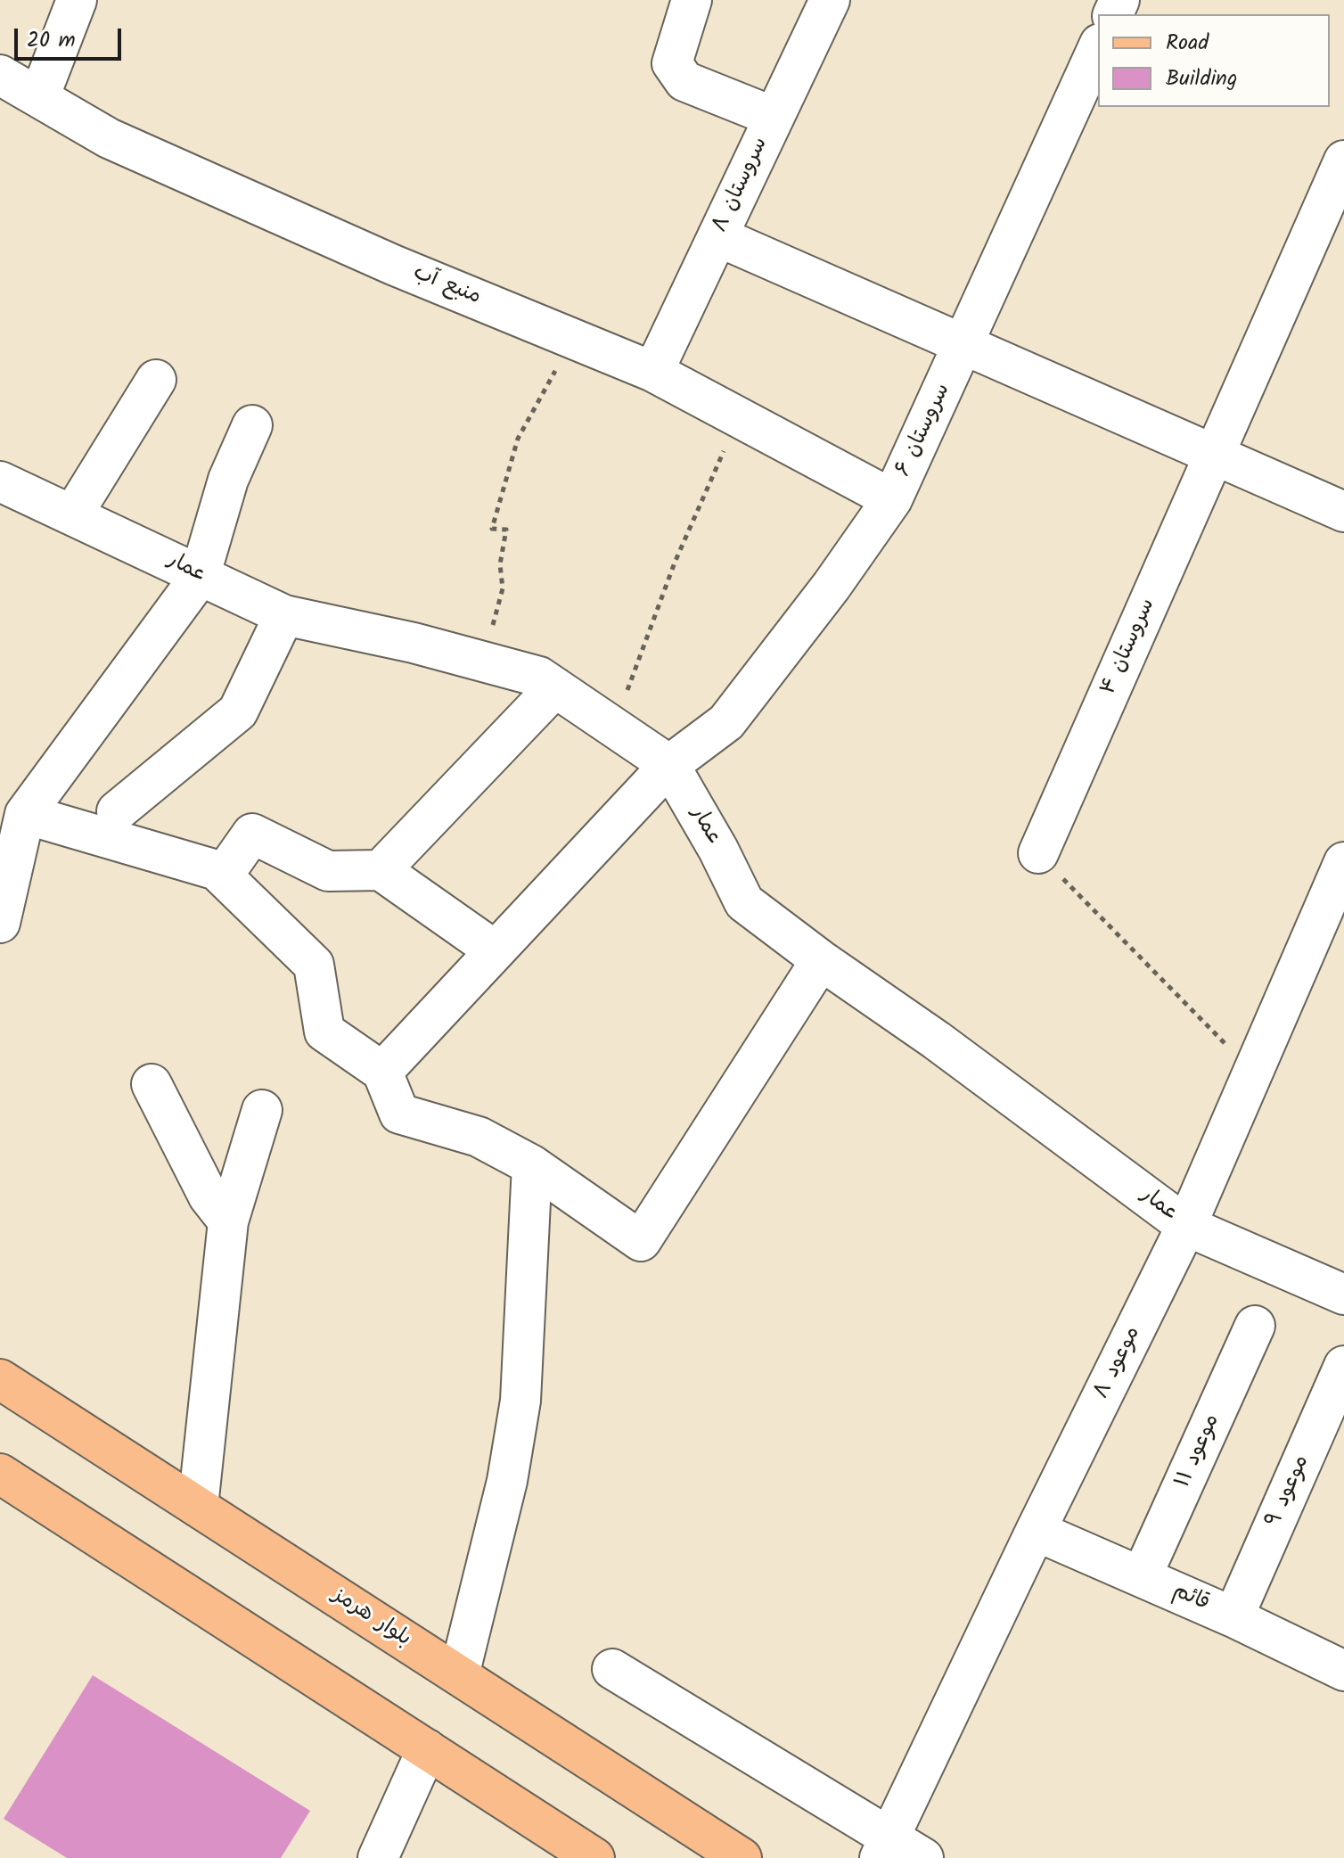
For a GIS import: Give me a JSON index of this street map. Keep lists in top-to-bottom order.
{
  "streets": {
    "main road": ["بلوار هرمز"],
    "street": [
      "سروستان ۸",
      "منبع آب",
      "سروستان ۶",
      "عمار",
      "سروستان ۴",
      "موعود ۸",
      "موعود ۱۱",
      "موعود ۹",
      "قائم"
    ]
  },
  "crossings": [
    ["سروستان ۸", "منبع آب"],
    ["منبع آب", "سروستان ۶"],
    ["سروستان ۶", "عمار"],
    ["عمار", "موعود ۸"],
    ["موعود ۸", "قائم"],
    ["موعود ۱۱", "قائم"],
    ["موعود ۹", "قائم"]
  ],
  "legend": ["Road", "Building"],
  "scale_bar": "20 m"
}
